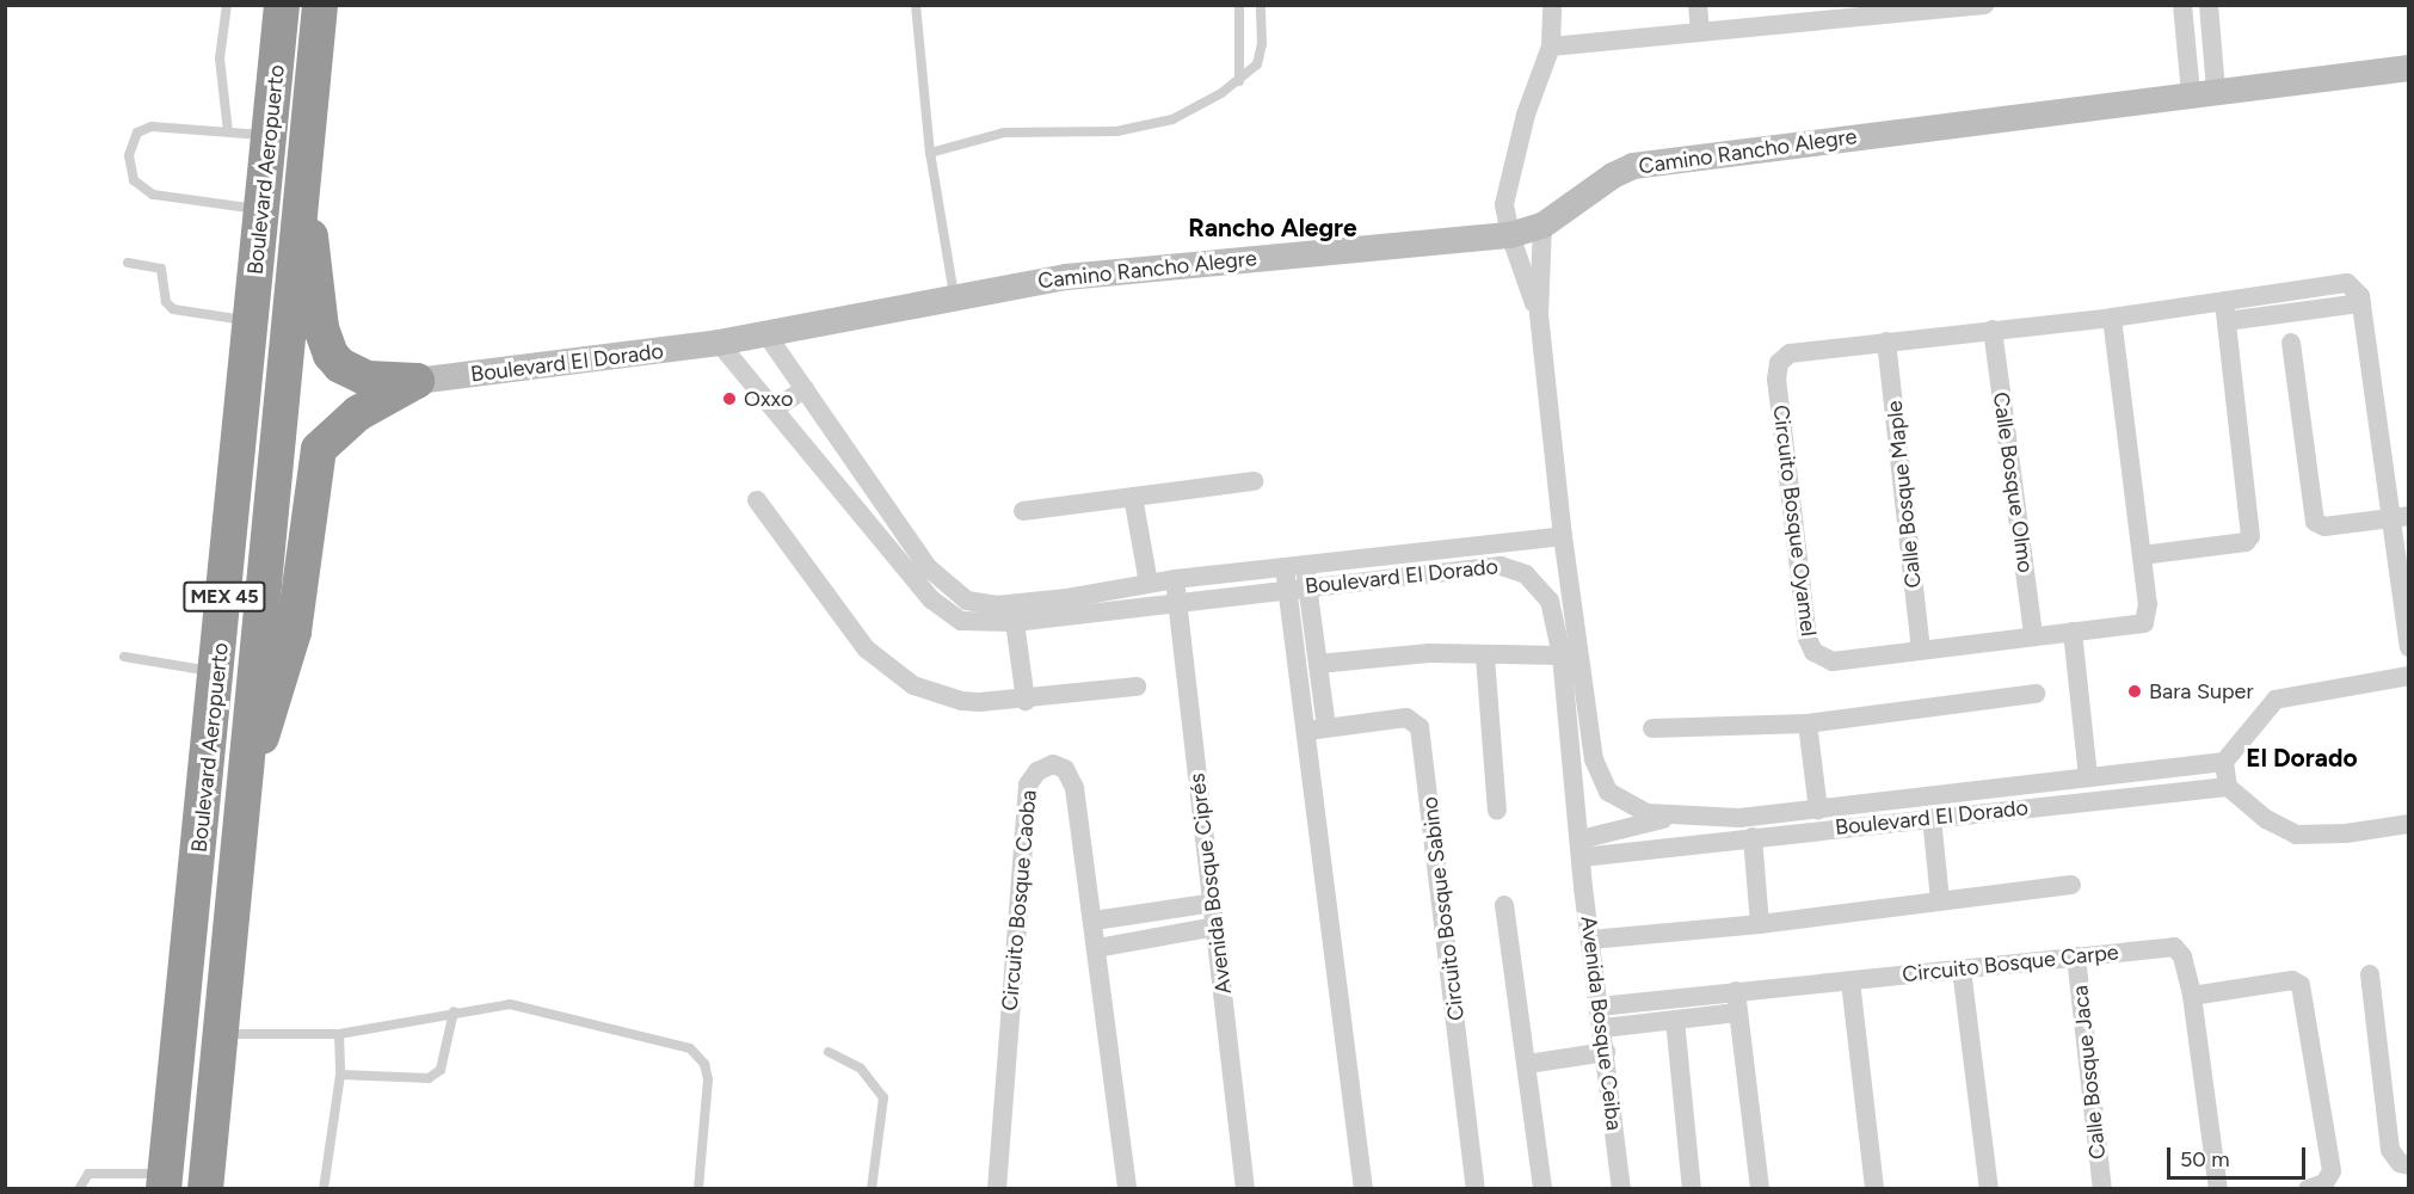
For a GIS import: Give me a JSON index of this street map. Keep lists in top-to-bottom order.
{
  "streets": {
    "highway": ["Boulevard Aeropuerto", "MEX 45"],
    "street": [
      "Camino Rancho Alegre",
      "Boulevard El Dorado",
      "Calle Bosque Olmo",
      "Calle Bosque Maple",
      "Circuito Bosque Oyamel",
      "Avenida Bosque Ciprés",
      "Circuito Bosque Caoba",
      "Circuito Bosque Sabino",
      "Circuito Bosque Carpe",
      "Avenida Bosque Ceiba",
      "Calle Bosque Jaca"
    ]
  },
  "crossings": [
    ["Camino Rancho Alegre", "Boulevard El Dorado"],
    ["Boulevard El Dorado", "Avenida Bosque Ciprés"],
    ["Boulevard El Dorado", "Avenida Bosque Ceiba"],
    ["Calle Bosque Olmo", "Circuito Bosque Oyamel"],
    ["Calle Bosque Maple", "Circuito Bosque Oyamel"],
    ["Circuito Bosque Carpe", "Avenida Bosque Ceiba"],
    ["Circuito Bosque Carpe", "Calle Bosque Jaca"]
  ],
  "districts": ["Rancho Alegre", "El Dorado"],
  "places": ["Oxxo", "Bara Super"],
  "scale_bar": "50 m"
}
